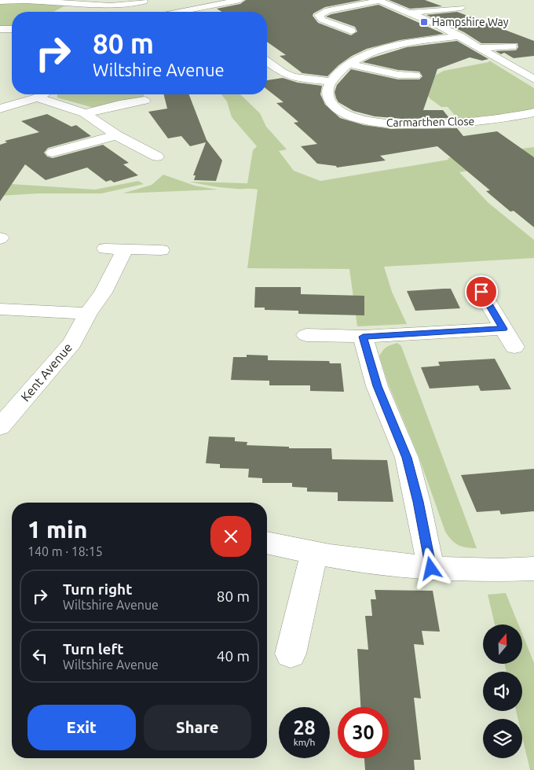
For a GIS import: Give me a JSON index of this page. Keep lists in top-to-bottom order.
{
  "streets": {
    "street": ["Carmarthen Close", "Kent Avenue"]
  },
  "places": {
    "transit": ["Hampshire Way"]
  },
  "north": "top",
  "page": {
    "turn": ["80 m", "Wiltshire Avenue"],
    "heading": ["1 min", "140 m · 18:15"],
    "list": [
      {
        "name": "Turn right",
        "note": "Wiltshire Avenue",
        "value": "80 m"
      },
      {
        "name": "Turn left",
        "note": "Wiltshire Avenue",
        "value": "40 m"
      }
    ],
    "buttons": ["Exit", "Share"],
    "speed": "28 km/h",
    "limit": "30"
  }
}
